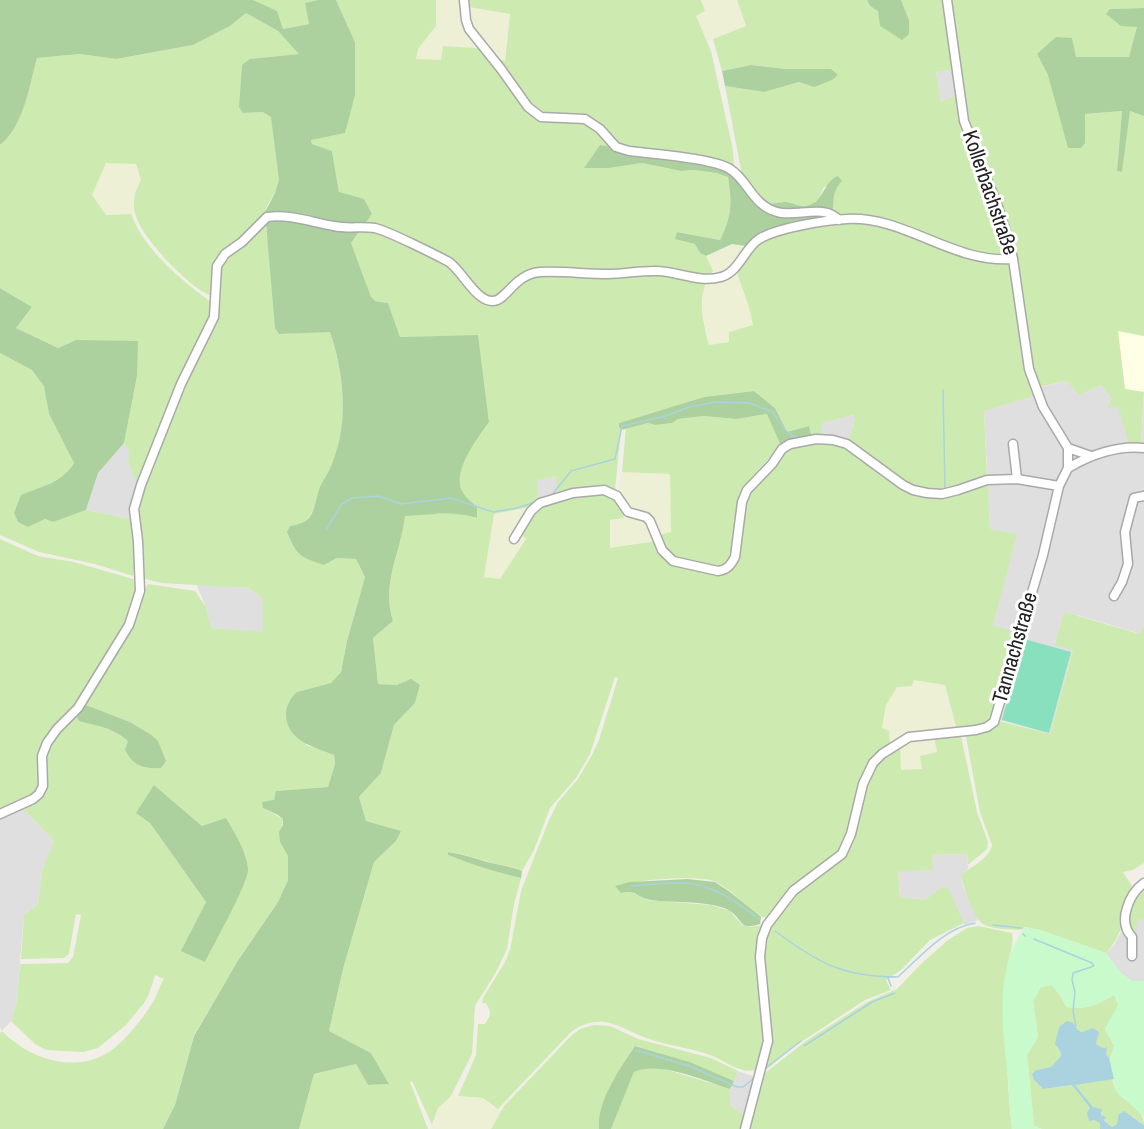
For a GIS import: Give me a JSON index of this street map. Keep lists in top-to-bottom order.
{
  "streets": {
    "street": ["Kollerbachstraße", "Tannachstraße"]
  },
  "crossings": [
    ["Kollerbachstraße", "Tannachstraße"]
  ]
}
